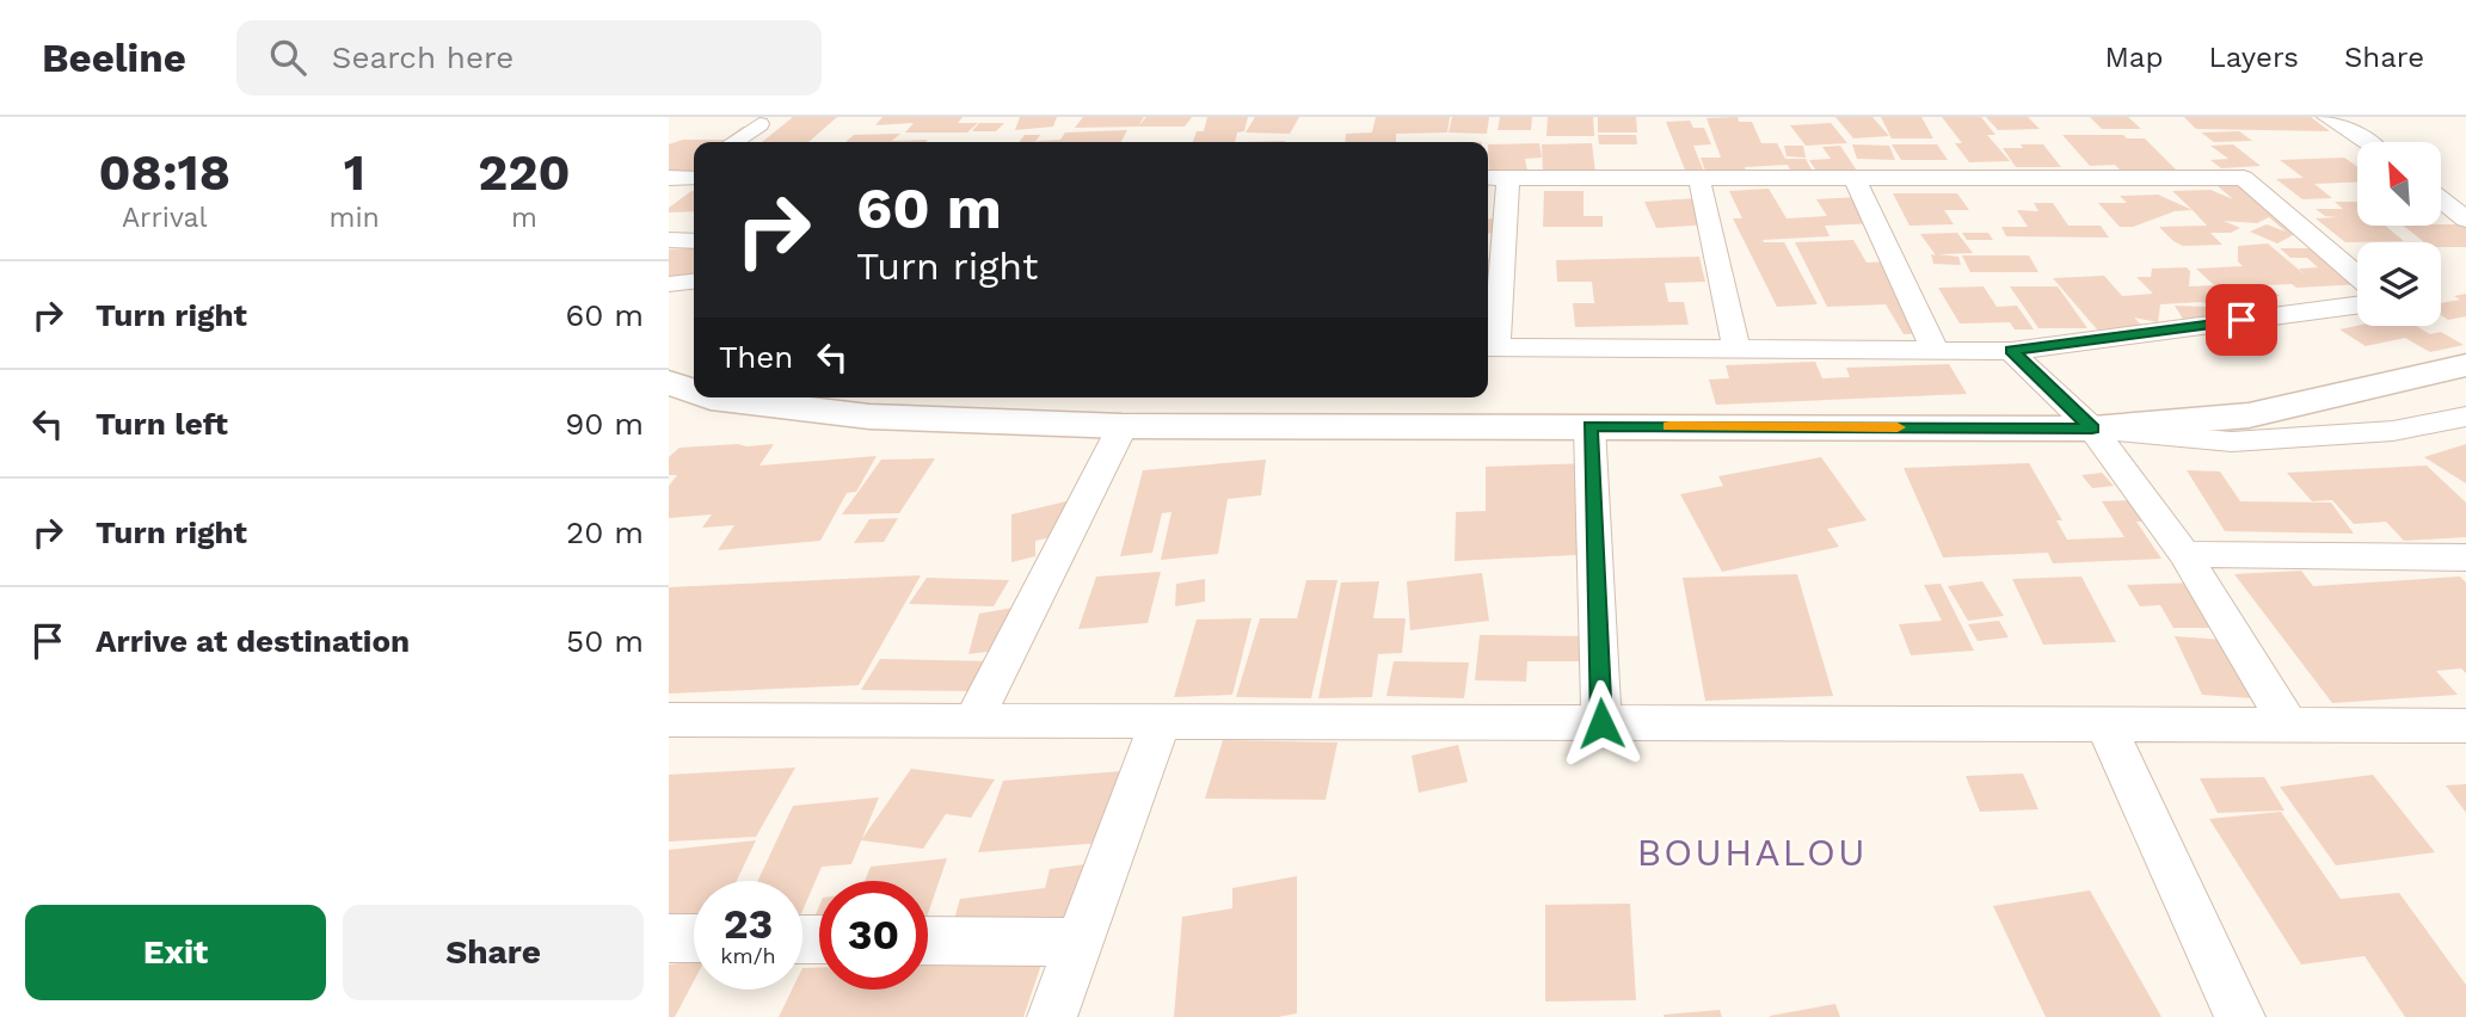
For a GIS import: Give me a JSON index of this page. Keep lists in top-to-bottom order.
{
  "districts": ["BOUHALOU"],
  "north": "top left",
  "page": {
    "header": "Beeline",
    "search": "Search here",
    "nav": ["Map", "Layers", "Share"],
    "eta": [
      "08:18",
      "Arrival",
      "1",
      "min",
      "220",
      "m"
    ],
    "turn": ["60 m", "Turn right"],
    "list": [
      {
        "name": "Turn right",
        "value": "60 m"
      },
      {
        "name": "Turn left",
        "value": "90 m"
      },
      {
        "name": "Turn right",
        "value": "20 m"
      },
      {
        "name": "Arrive at destination",
        "value": "50 m"
      }
    ],
    "then": "Then",
    "speed": "23 km/h",
    "limit": "30",
    "buttons": ["Exit", "Share"]
  }
}
